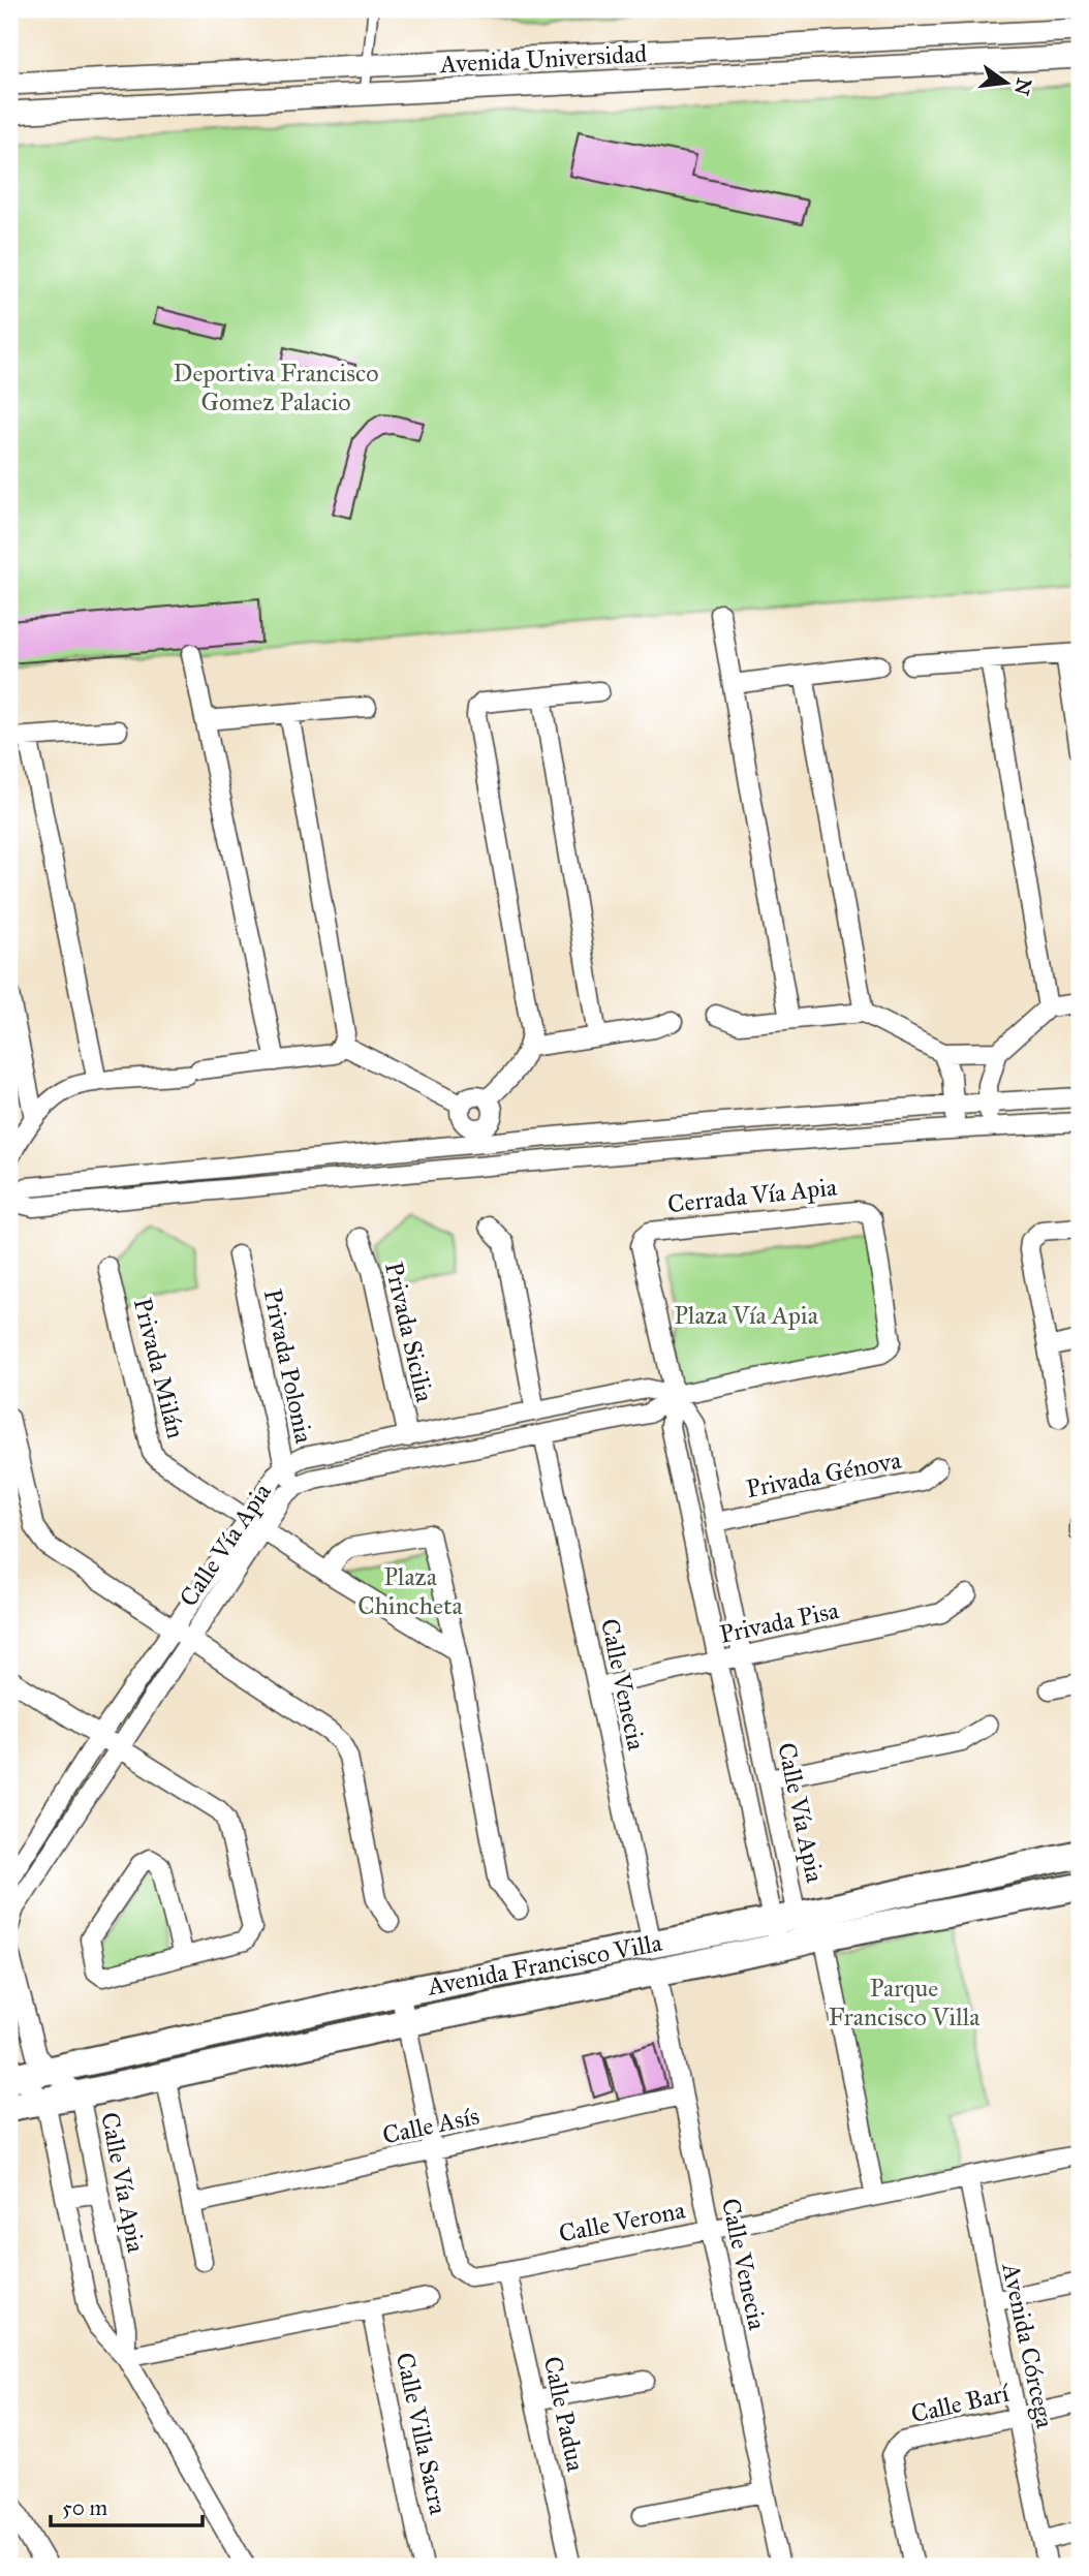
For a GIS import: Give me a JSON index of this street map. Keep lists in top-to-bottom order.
{
  "streets": {
    "main road": ["Avenida Francisco Villa"],
    "street": [
      "Avenida Universidad",
      "Cerrada Vía Apia",
      "Privada Sicilia",
      "Privada Polonia",
      "Privada Milán",
      "Privada Génova",
      "Calle Vía Apia",
      "Privada Pisa",
      "Calle Venecia",
      "Calle Asís",
      "Calle Verona",
      "Avenida Córcega",
      "Calle Barí",
      "Calle Padua",
      "Calle Villa Sacra"
    ]
  },
  "crossings": [
    ["Cerrada Vía Apia", "Calle Vía Apia"],
    ["Privada Sicilia", "Calle Vía Apia"],
    ["Privada Polonia", "Calle Vía Apia"],
    ["Privada Milán", "Calle Vía Apia"],
    ["Privada Génova", "Calle Vía Apia"],
    ["Calle Vía Apia", "Privada Pisa"],
    ["Calle Vía Apia", "Calle Venecia"],
    ["Calle Vía Apia", "Avenida Francisco Villa"],
    ["Privada Pisa", "Calle Venecia"],
    ["Calle Venecia", "Avenida Francisco Villa"],
    ["Calle Venecia", "Calle Asís"],
    ["Calle Venecia", "Calle Verona"],
    ["Calle Asís", "Calle Verona"],
    ["Calle Verona", "Avenida Córcega"],
    ["Calle Verona", "Calle Padua"],
    ["Avenida Córcega", "Calle Barí"]
  ],
  "parks": [
    "Deportiva Francisco Gomez Palacio",
    "Plaza Vía Apia",
    "Plaza Chincheta",
    "Parque Francisco Villa"
  ],
  "scale_bar": "50 m",
  "north": "right"
}
